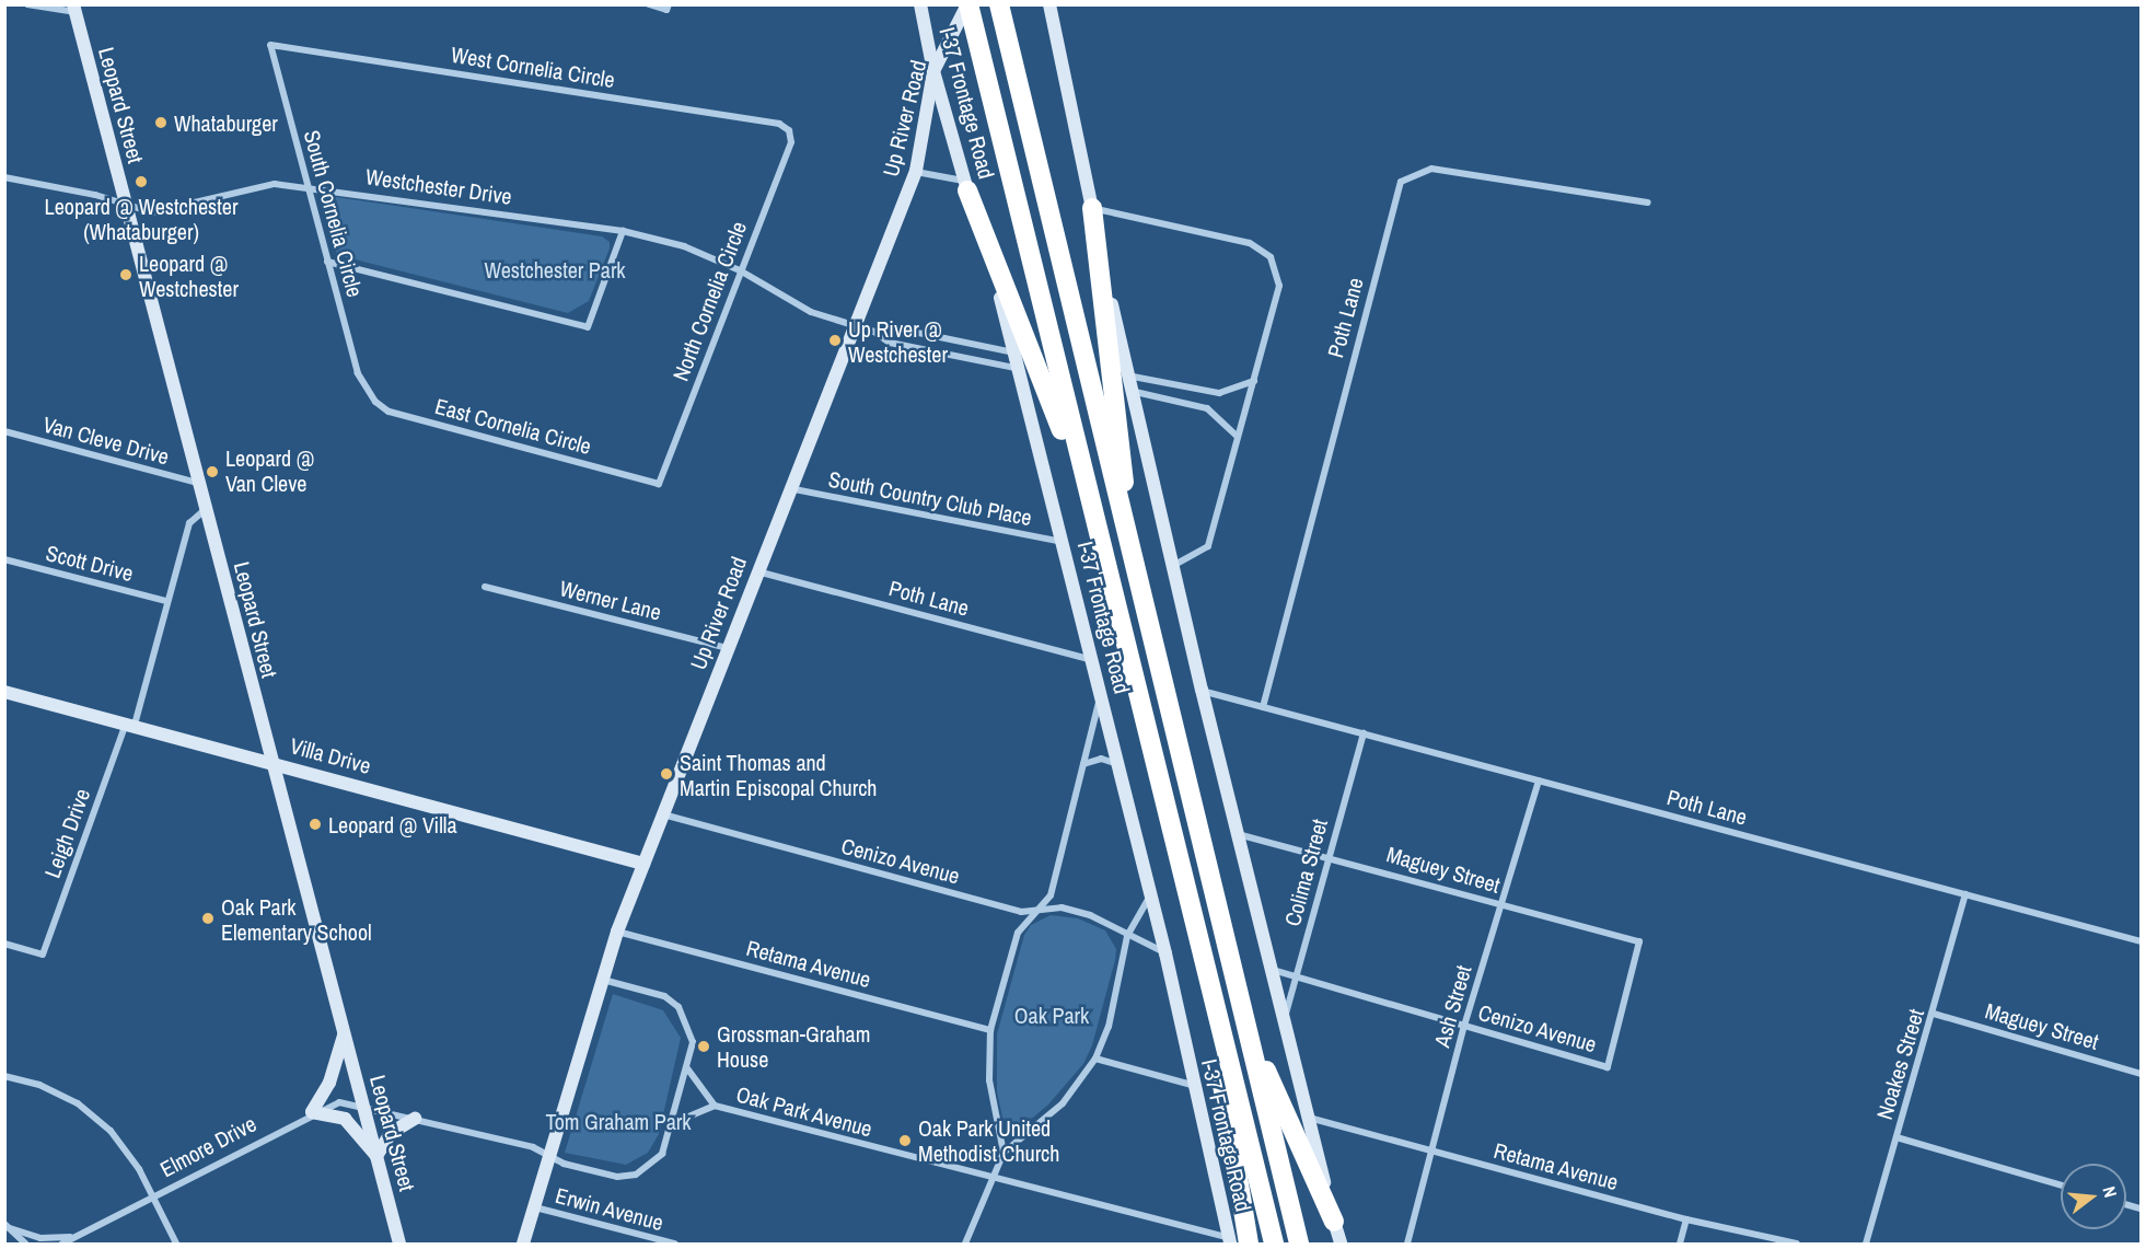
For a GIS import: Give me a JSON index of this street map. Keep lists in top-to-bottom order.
{
  "streets": {
    "main road": [
      "I-37 Frontage Road",
      "Leopard Street",
      "Up River Road",
      "Villa Drive"
    ],
    "street": [
      "West Cornelia Circle",
      "Westchester Drive",
      "South Cornelia Circle",
      "North Cornelia Circle",
      "Poth Lane",
      "East Cornelia Circle",
      "Van Cleve Drive",
      "South Country Club Place",
      "Scott Drive",
      "Werner Lane",
      "Leigh Drive",
      "Cenizo Avenue",
      "Maguey Street",
      "Colima Street",
      "Retama Avenue",
      "Ash Street",
      "Noakes Street",
      "Oak Park Avenue",
      "Elmore Drive",
      "Erwin Avenue"
    ]
  },
  "crossings": [
    ["West Cornelia Circle", "South Cornelia Circle"],
    ["West Cornelia Circle", "North Cornelia Circle"],
    ["I-37 Frontage Road", "Up River Road"],
    ["I-37 Frontage Road", "Poth Lane"],
    ["I-37 Frontage Road", "South Country Club Place"],
    ["I-37 Frontage Road", "Cenizo Avenue"],
    ["I-37 Frontage Road", "Oak Park Avenue"],
    ["Leopard Street", "Westchester Drive"],
    ["Leopard Street", "Van Cleve Drive"],
    ["Leopard Street", "Villa Drive"],
    ["Leopard Street", "Leigh Drive"],
    ["Leopard Street", "Elmore Drive"],
    ["Up River Road", "Westchester Drive"],
    ["Up River Road", "Poth Lane"],
    ["Up River Road", "South Country Club Place"],
    ["Up River Road", "Werner Lane"],
    ["Up River Road", "Villa Drive"],
    ["Up River Road", "Cenizo Avenue"],
    ["Up River Road", "Retama Avenue"],
    ["Up River Road", "Erwin Avenue"],
    ["Westchester Drive", "South Cornelia Circle"],
    ["Westchester Drive", "North Cornelia Circle"],
    ["South Cornelia Circle", "East Cornelia Circle"],
    ["North Cornelia Circle", "East Cornelia Circle"],
    ["Poth Lane", "Colima Street"],
    ["Poth Lane", "Ash Street"],
    ["Poth Lane", "Noakes Street"],
    ["Scott Drive", "Leigh Drive"],
    ["Villa Drive", "Leigh Drive"],
    ["Cenizo Avenue", "Maguey Street"],
    ["Cenizo Avenue", "Colima Street"],
    ["Cenizo Avenue", "Ash Street"],
    ["Maguey Street", "Colima Street"],
    ["Maguey Street", "Ash Street"],
    ["Maguey Street", "Noakes Street"],
    ["Retama Avenue", "Ash Street"]
  ],
  "parks": ["Westchester Park", "Oak Park", "Tom Graham Park"],
  "places": [
    "Whataburger",
    "Leopard @ Westchester (Whataburger)",
    "Leopard @ Westchester",
    "Up River @ Westchester",
    "Leopard @ Van Cleve",
    "Saint Thomas and Martin Episcopal Church",
    "Leopard @ Villa",
    "Oak Park Elementary School",
    "Grossman-Graham House",
    "Oak Park United Methodist Church"
  ],
  "north": "right"
}
